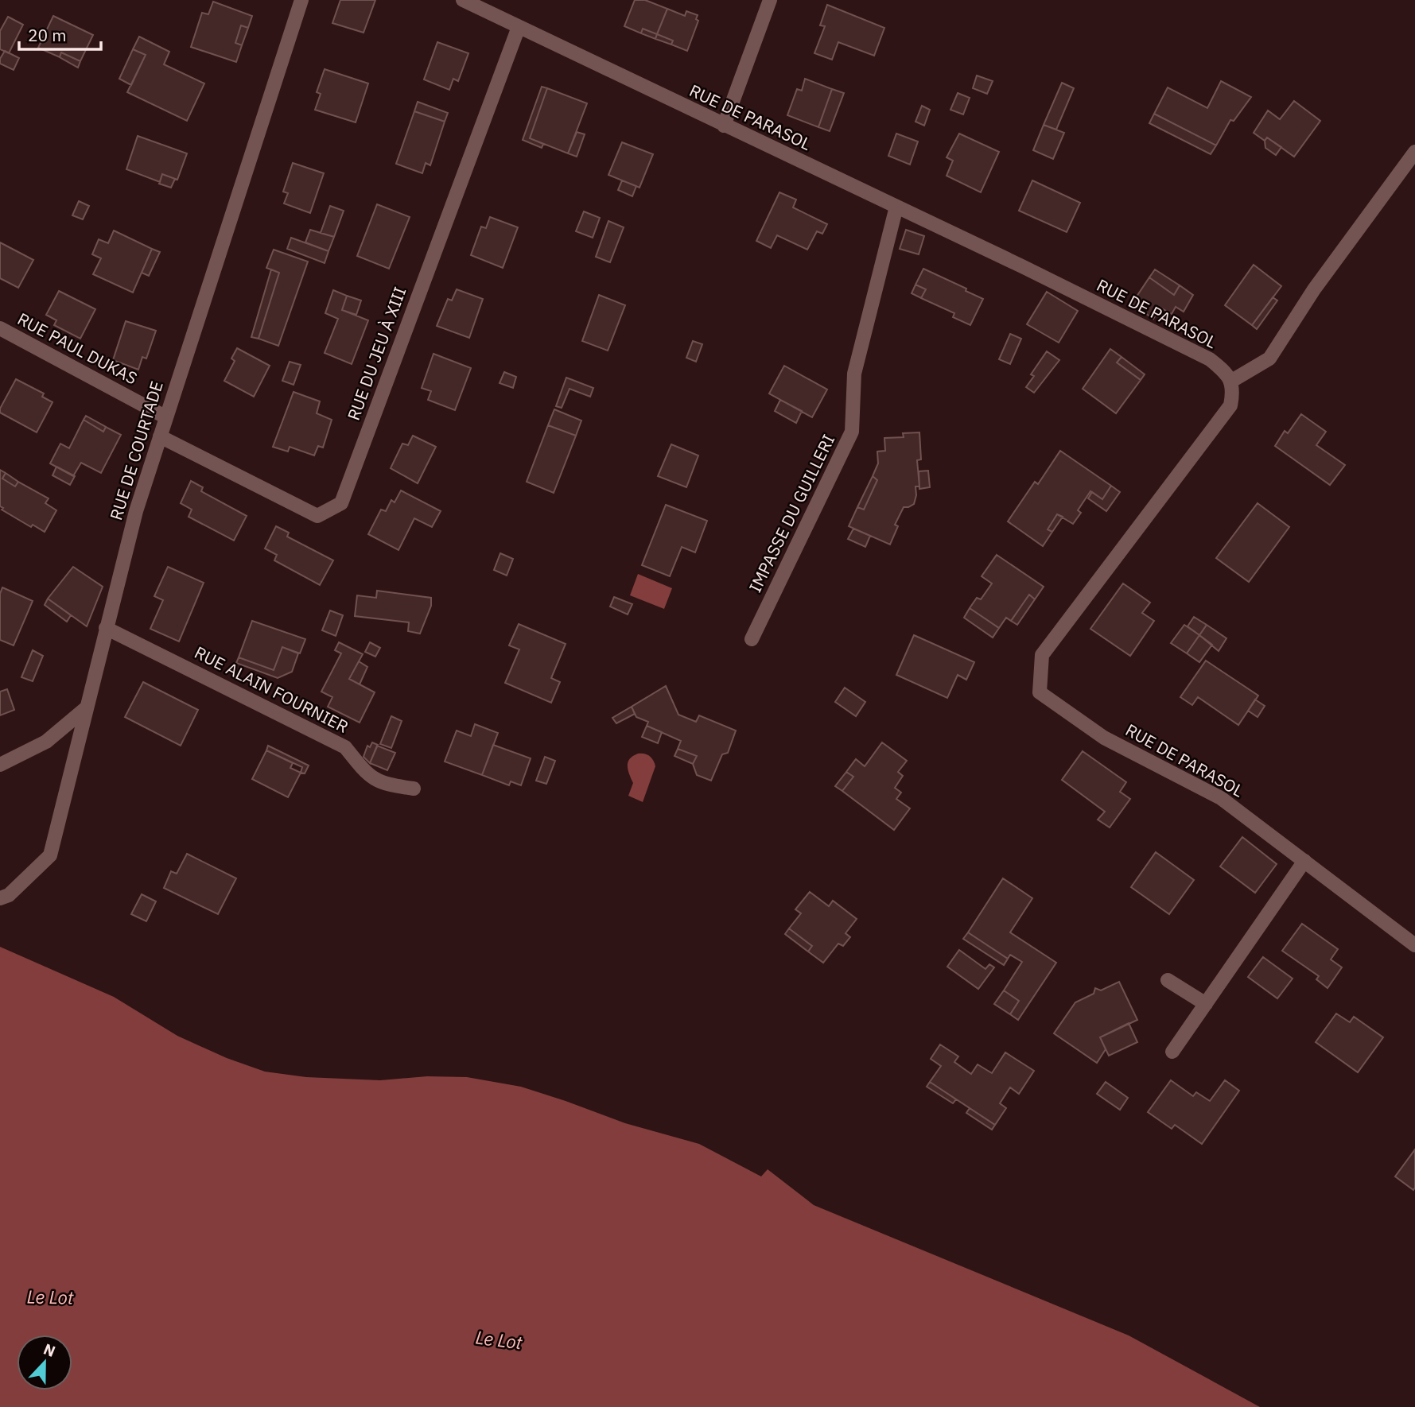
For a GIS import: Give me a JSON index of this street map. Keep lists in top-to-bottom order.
{
  "streets": {
    "street": [
      "RUE DE PARASOL",
      "RUE PAUL DUKAS",
      "RUE DU JEU À XIII",
      "RUE DE COURTADE",
      "IMPASSE DU GUILLERI",
      "RUE ALAIN FOURNIER"
    ]
  },
  "crossings": [
    ["RUE DE PARASOL", "RUE DU JEU À XIII"],
    ["RUE DE PARASOL", "IMPASSE DU GUILLERI"],
    ["RUE PAUL DUKAS", "RUE DE COURTADE"],
    ["RUE DU JEU À XIII", "RUE DE COURTADE"],
    ["RUE DE COURTADE", "RUE ALAIN FOURNIER"]
  ],
  "water": ["Le Lot"],
  "scale_bar": "20 m",
  "north": "top"
}
